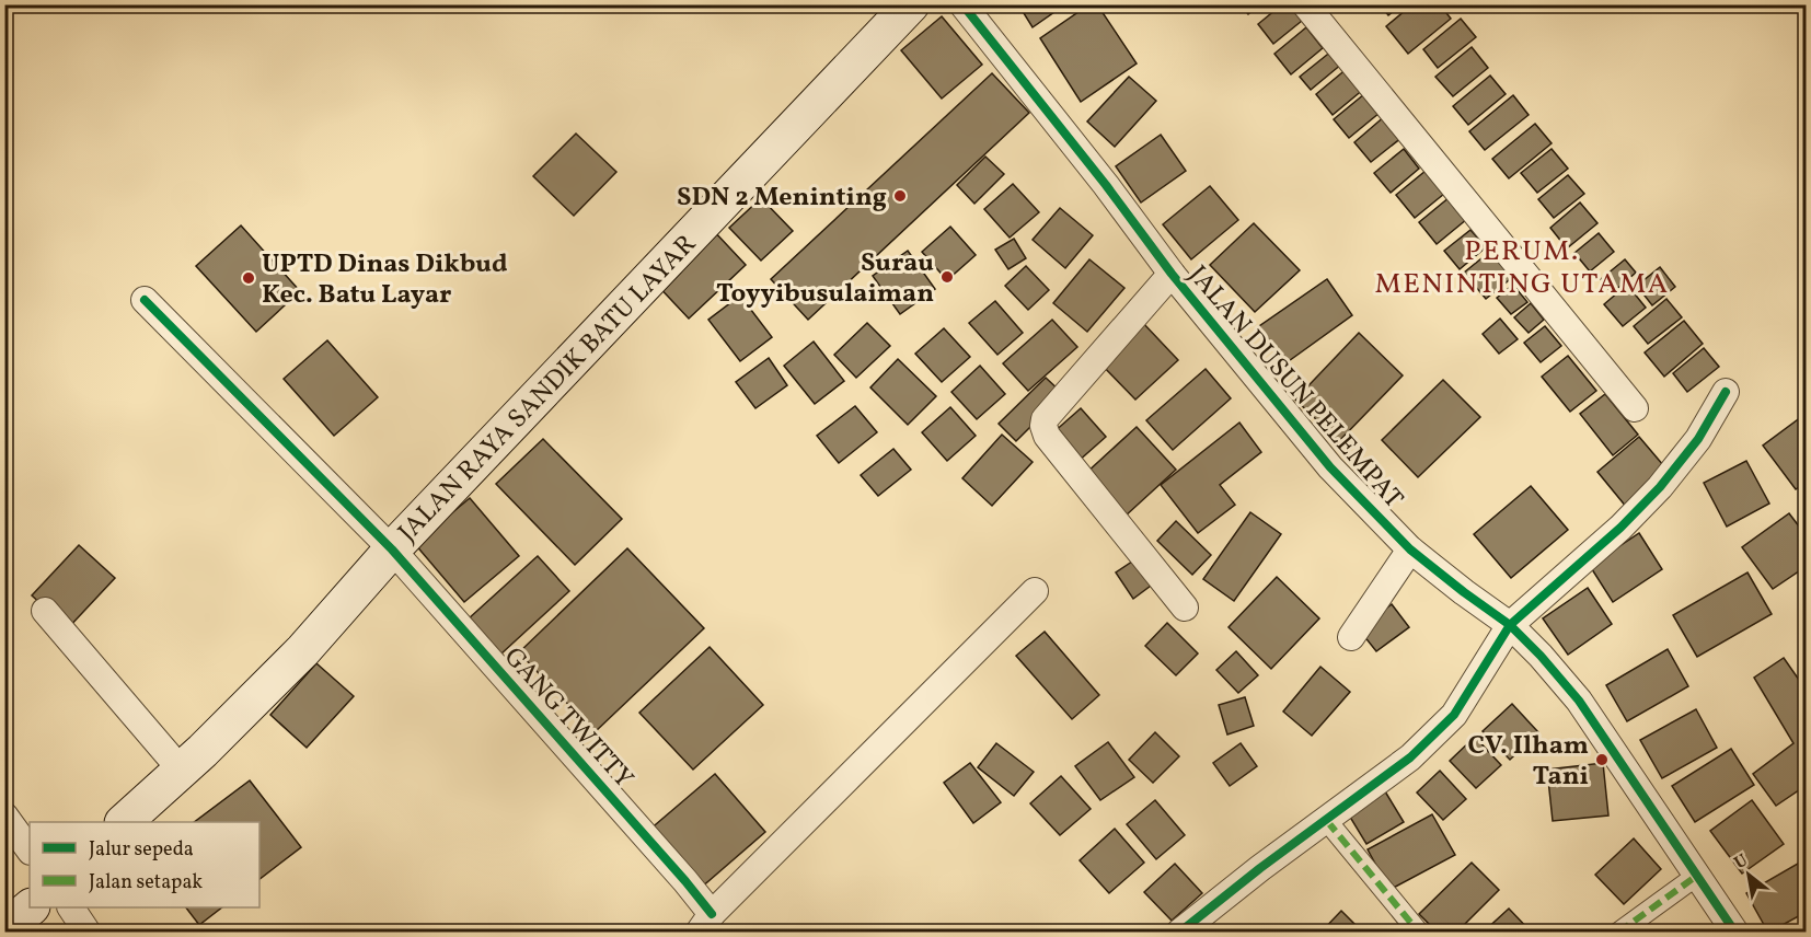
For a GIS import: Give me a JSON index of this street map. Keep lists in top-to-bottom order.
{
  "streets": {
    "main road": ["JALAN RAYA SANDIK BATU LAYAR"],
    "street": ["JALAN DUSUN PELEMPAT", "GANG TWITTY"]
  },
  "crossings": [
    ["JALAN RAYA SANDIK BATU LAYAR", "GANG TWITTY"]
  ],
  "districts": ["PERUM. MENINTING UTAMA"],
  "places": [
    "SDN 2 Meninting",
    "Surau Toyyibusulaiman",
    "UPTD Dinas Dikbud Kec. Batu Layar",
    "CV. Ilham Tani"
  ],
  "legend": ["Jalur sepeda", "Jalan setapak"],
  "north": "top left"
}
